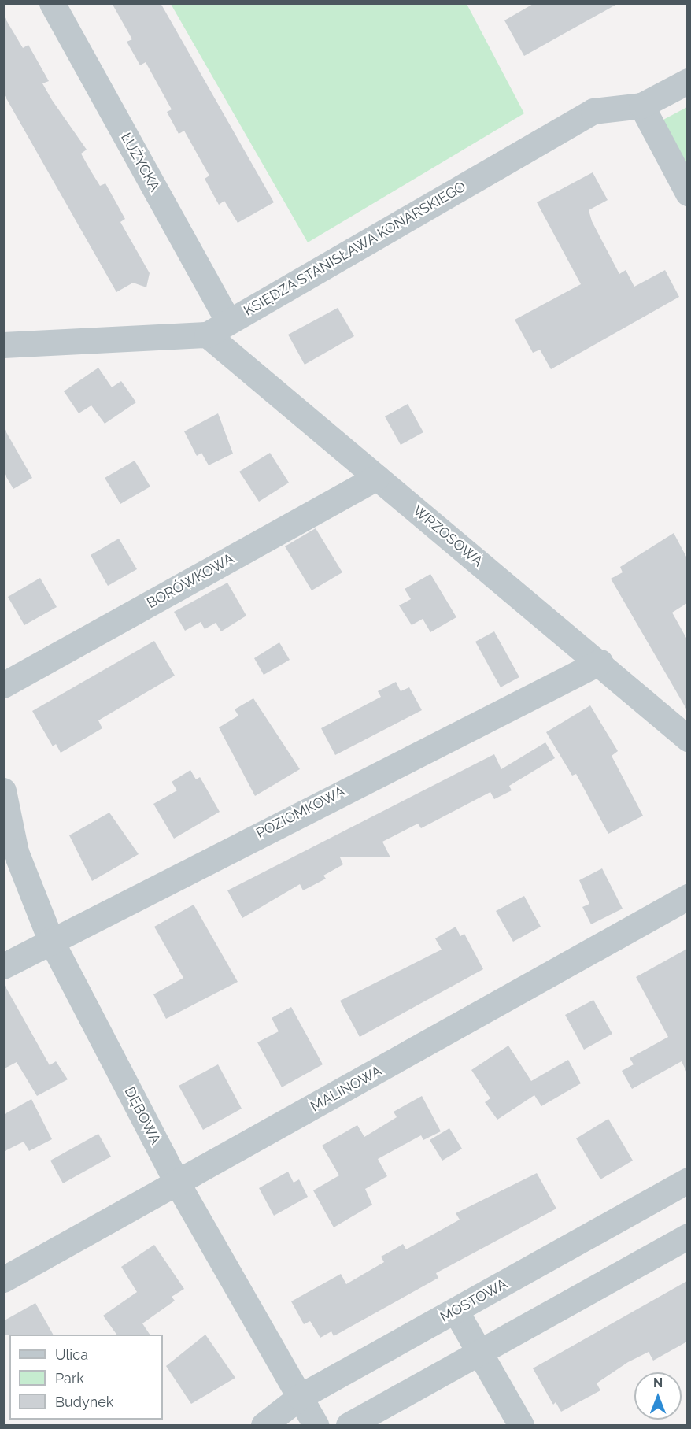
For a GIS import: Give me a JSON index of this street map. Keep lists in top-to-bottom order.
{
  "streets": {
    "street": [
      "ŁUŻYCKA",
      "KSIĘDZA STANISŁAWA KONARSKIEGO",
      "WRZOSOWA",
      "BORÓWKOWA",
      "POZIOMKOWA",
      "MALINOWA",
      "DĘBOWA",
      "MOSTOWA"
    ]
  },
  "crossings": [
    ["ŁUŻYCKA", "KSIĘDZA STANISŁAWA KONARSKIEGO"],
    ["ŁUŻYCKA", "WRZOSOWA"],
    ["KSIĘDZA STANISŁAWA KONARSKIEGO", "WRZOSOWA"],
    ["WRZOSOWA", "BORÓWKOWA"],
    ["WRZOSOWA", "POZIOMKOWA"],
    ["POZIOMKOWA", "DĘBOWA"],
    ["MALINOWA", "DĘBOWA"],
    ["DĘBOWA", "MOSTOWA"]
  ],
  "legend": ["Ulica", "Park", "Budynek"],
  "north": "top"
}
